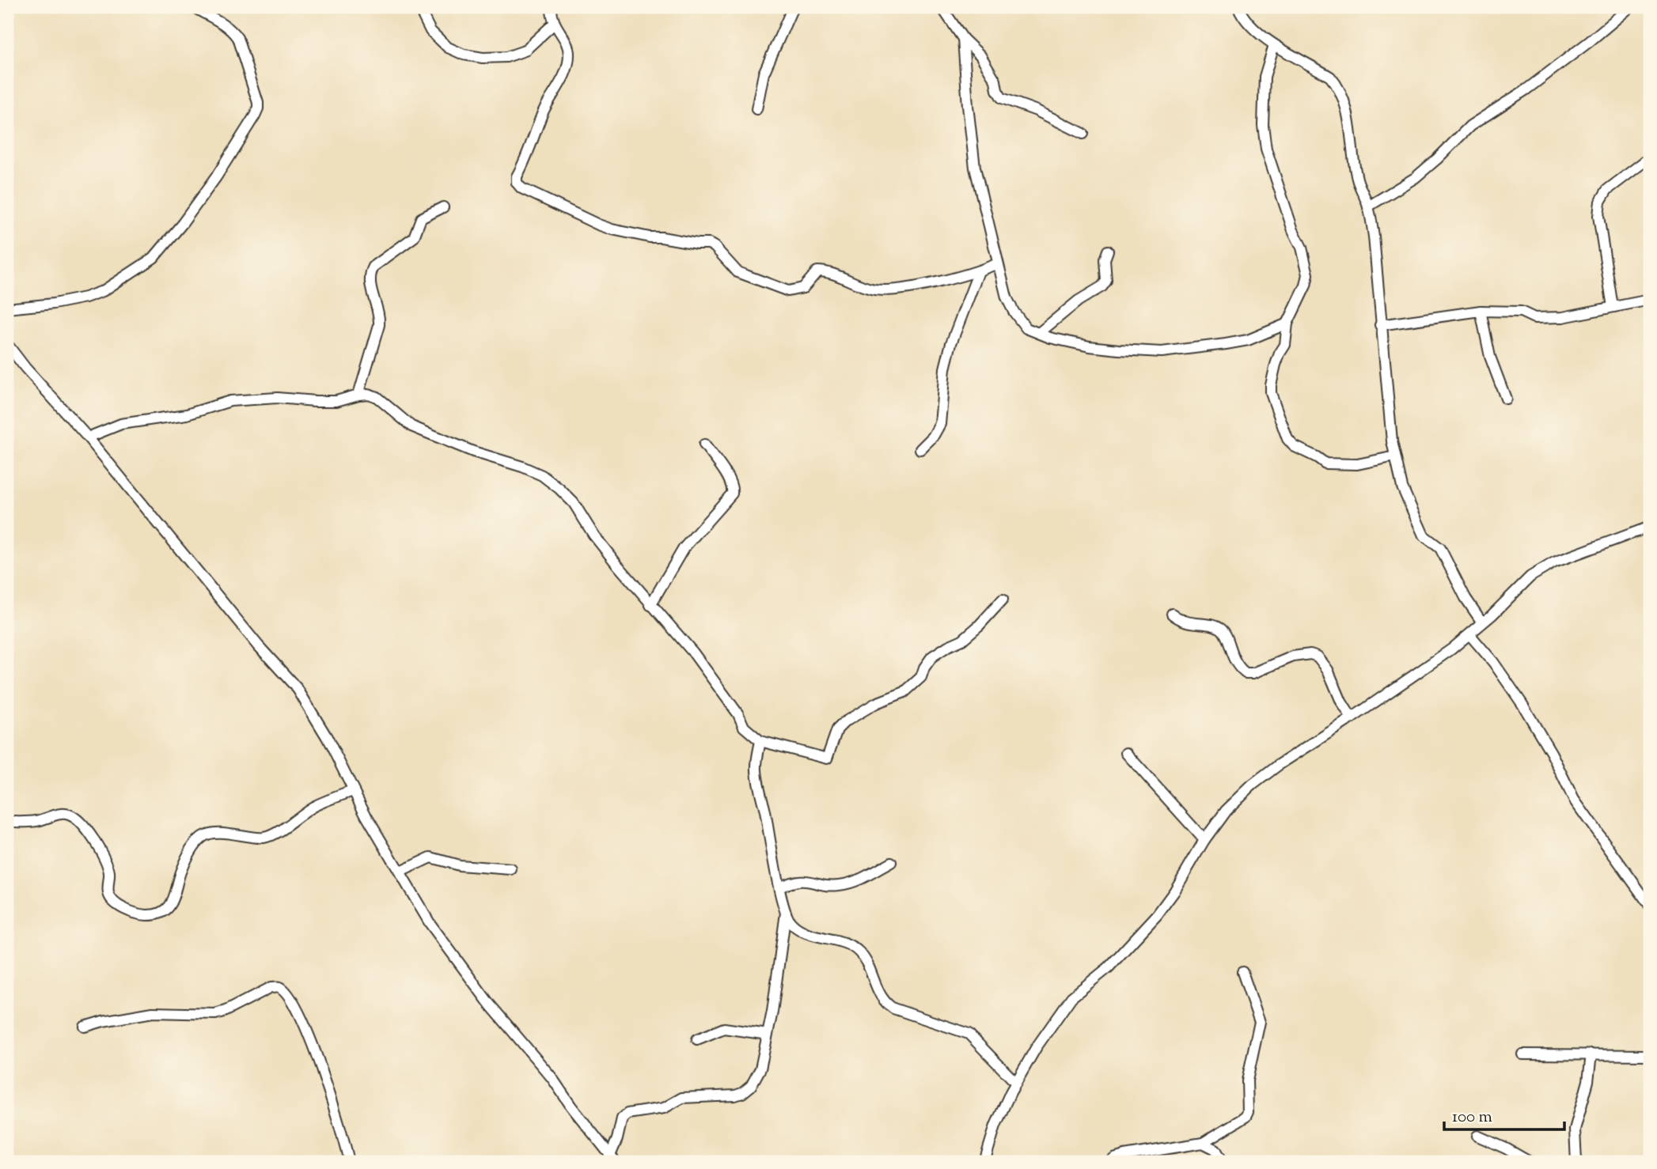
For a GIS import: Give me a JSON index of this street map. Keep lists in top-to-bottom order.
{
  "scale_bar": "100 m"
}
